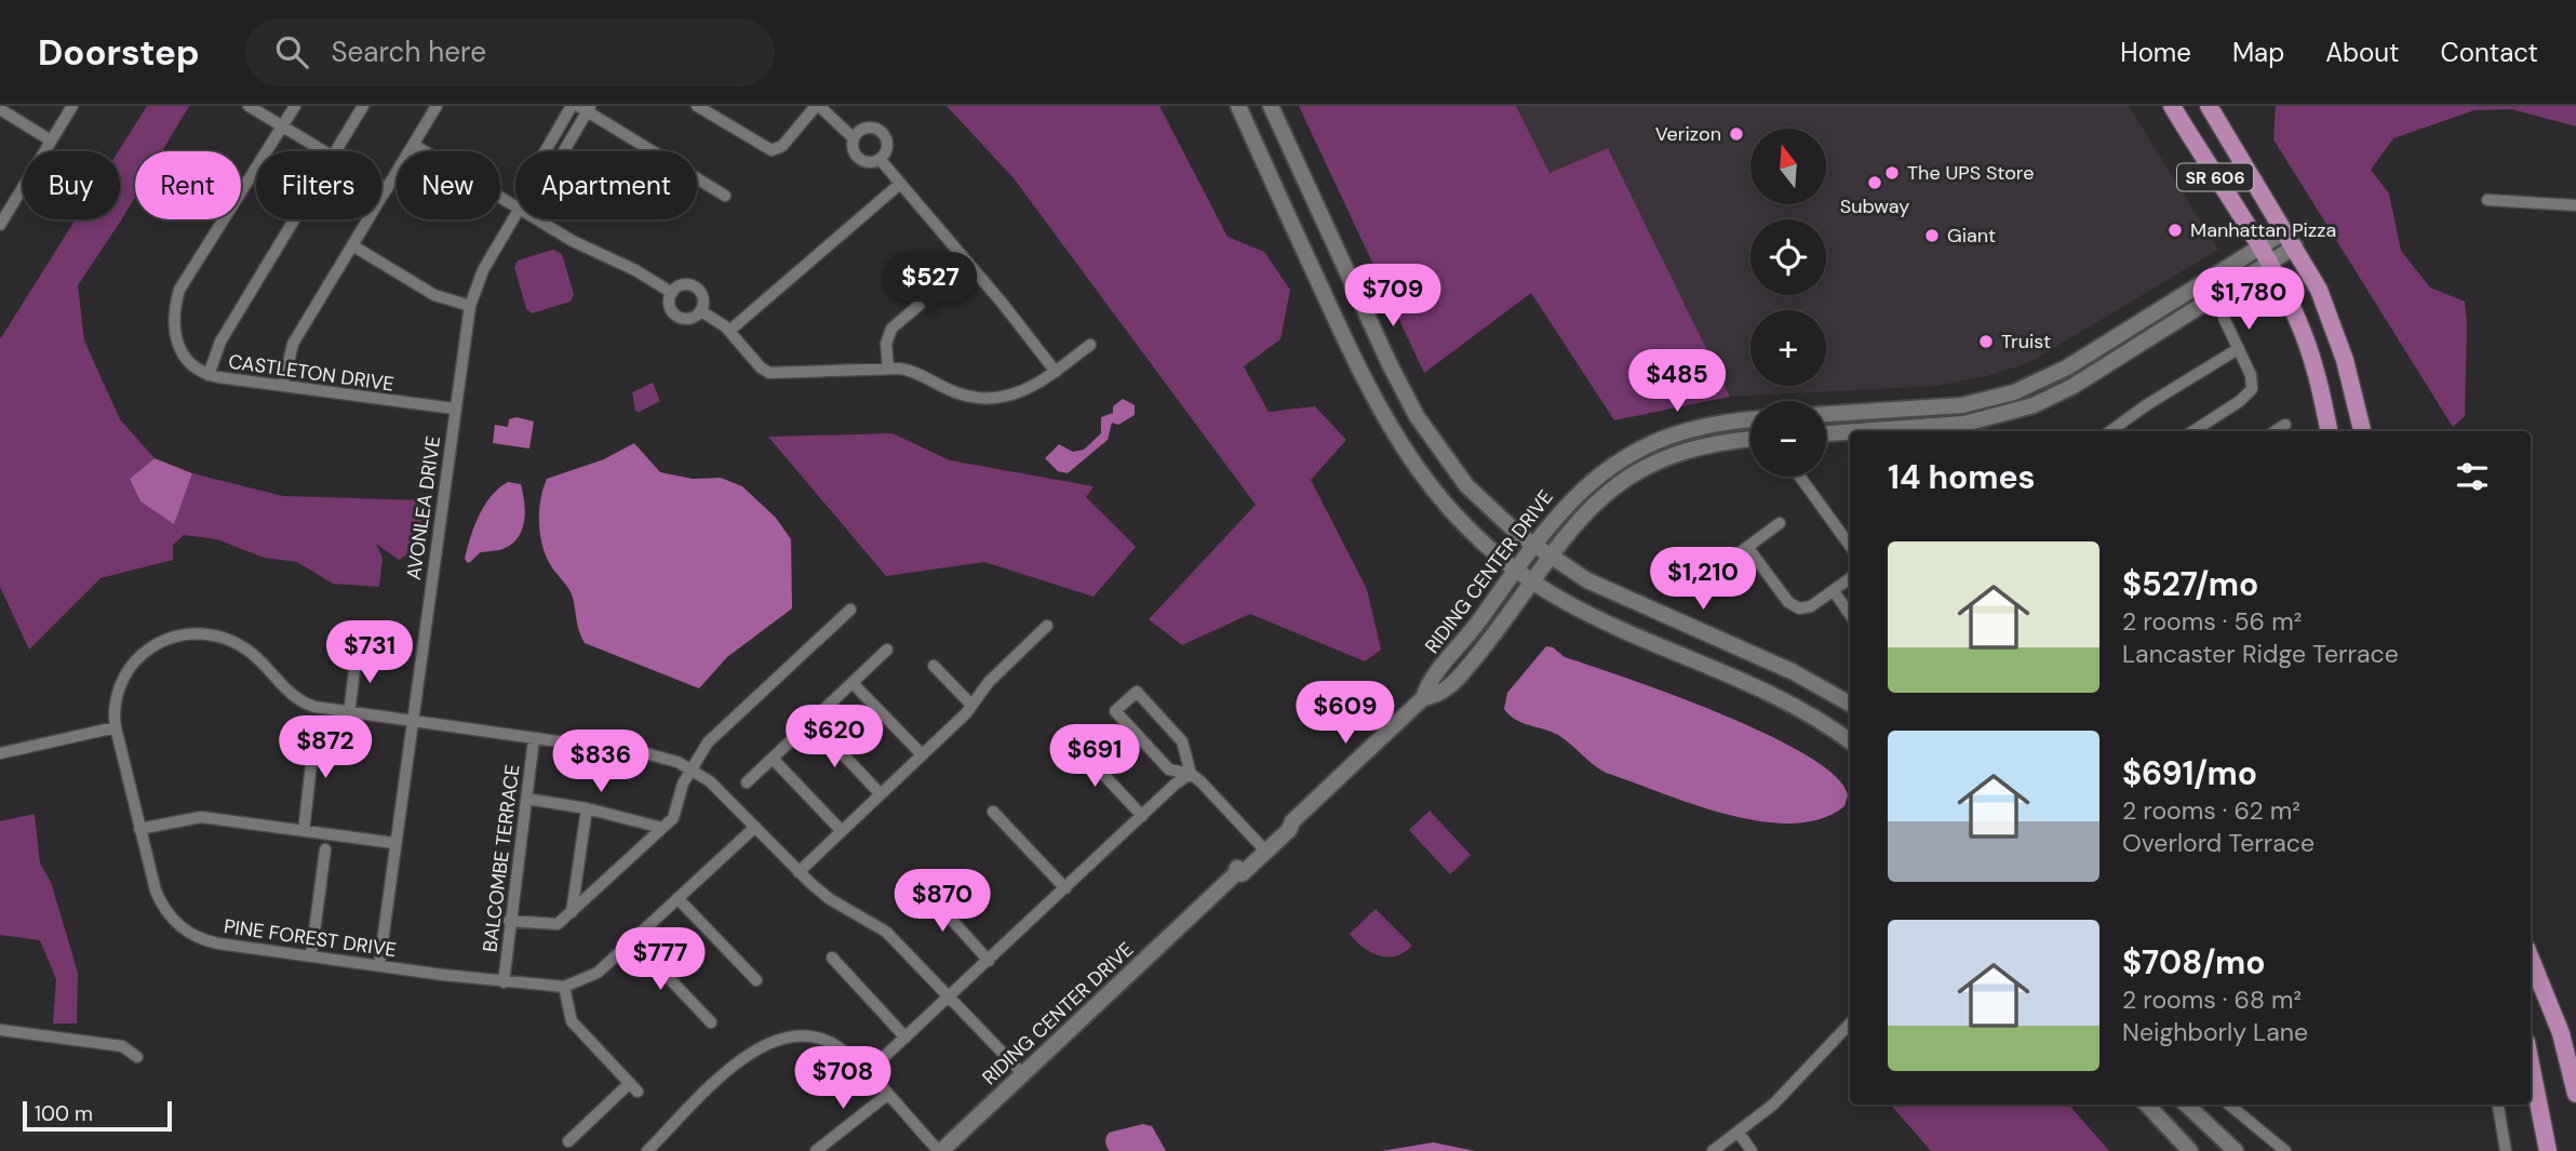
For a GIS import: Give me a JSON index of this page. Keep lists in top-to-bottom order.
{
  "streets": {
    "main road": ["SR 606"],
    "street": [
      "CASTLETON DRIVE",
      "AVONLEA DRIVE",
      "RIDING CENTER DRIVE",
      "BALCOMBE TERRACE",
      "PINE FOREST DRIVE"
    ]
  },
  "crossings": [
    ["CASTLETON DRIVE", "AVONLEA DRIVE"],
    ["AVONLEA DRIVE", "PINE FOREST DRIVE"],
    ["RIDING CENTER DRIVE", "PINE FOREST DRIVE"],
    ["BALCOMBE TERRACE", "PINE FOREST DRIVE"]
  ],
  "places": [
    "Verizon",
    "The UPS Store",
    "Subway",
    "Manhattan Pizza",
    "Giant",
    "Truist"
  ],
  "scale_bar": "100 m",
  "north": "top",
  "page": {
    "header": "Doorstep",
    "search": "Search here",
    "nav": [
      "Home",
      "Map",
      "About",
      "Contact"
    ],
    "map_buttons": ["+", "−"],
    "chip": [
      "Buy",
      "Rent",
      "Filters",
      "New",
      "Apartment"
    ],
    "price": [
      "$527",
      "$709",
      "$1,780",
      "$485",
      "$1,210",
      "$731",
      "$609",
      "$620",
      "$872",
      "$691",
      "$836",
      "$870",
      "$777",
      "$708"
    ],
    "heading": "14 homes",
    "list": [
      {
        "name": "$527/mo",
        "note": "2 rooms · 56 m² · Lancaster Ridge Terrace"
      },
      {
        "name": "$691/mo",
        "note": "2 rooms · 62 m² · Overlord Terrace"
      },
      {
        "name": "$708/mo",
        "note": "2 rooms · 68 m² · Neighborly Lane"
      }
    ],
    "scale": "100 m"
  }
}
